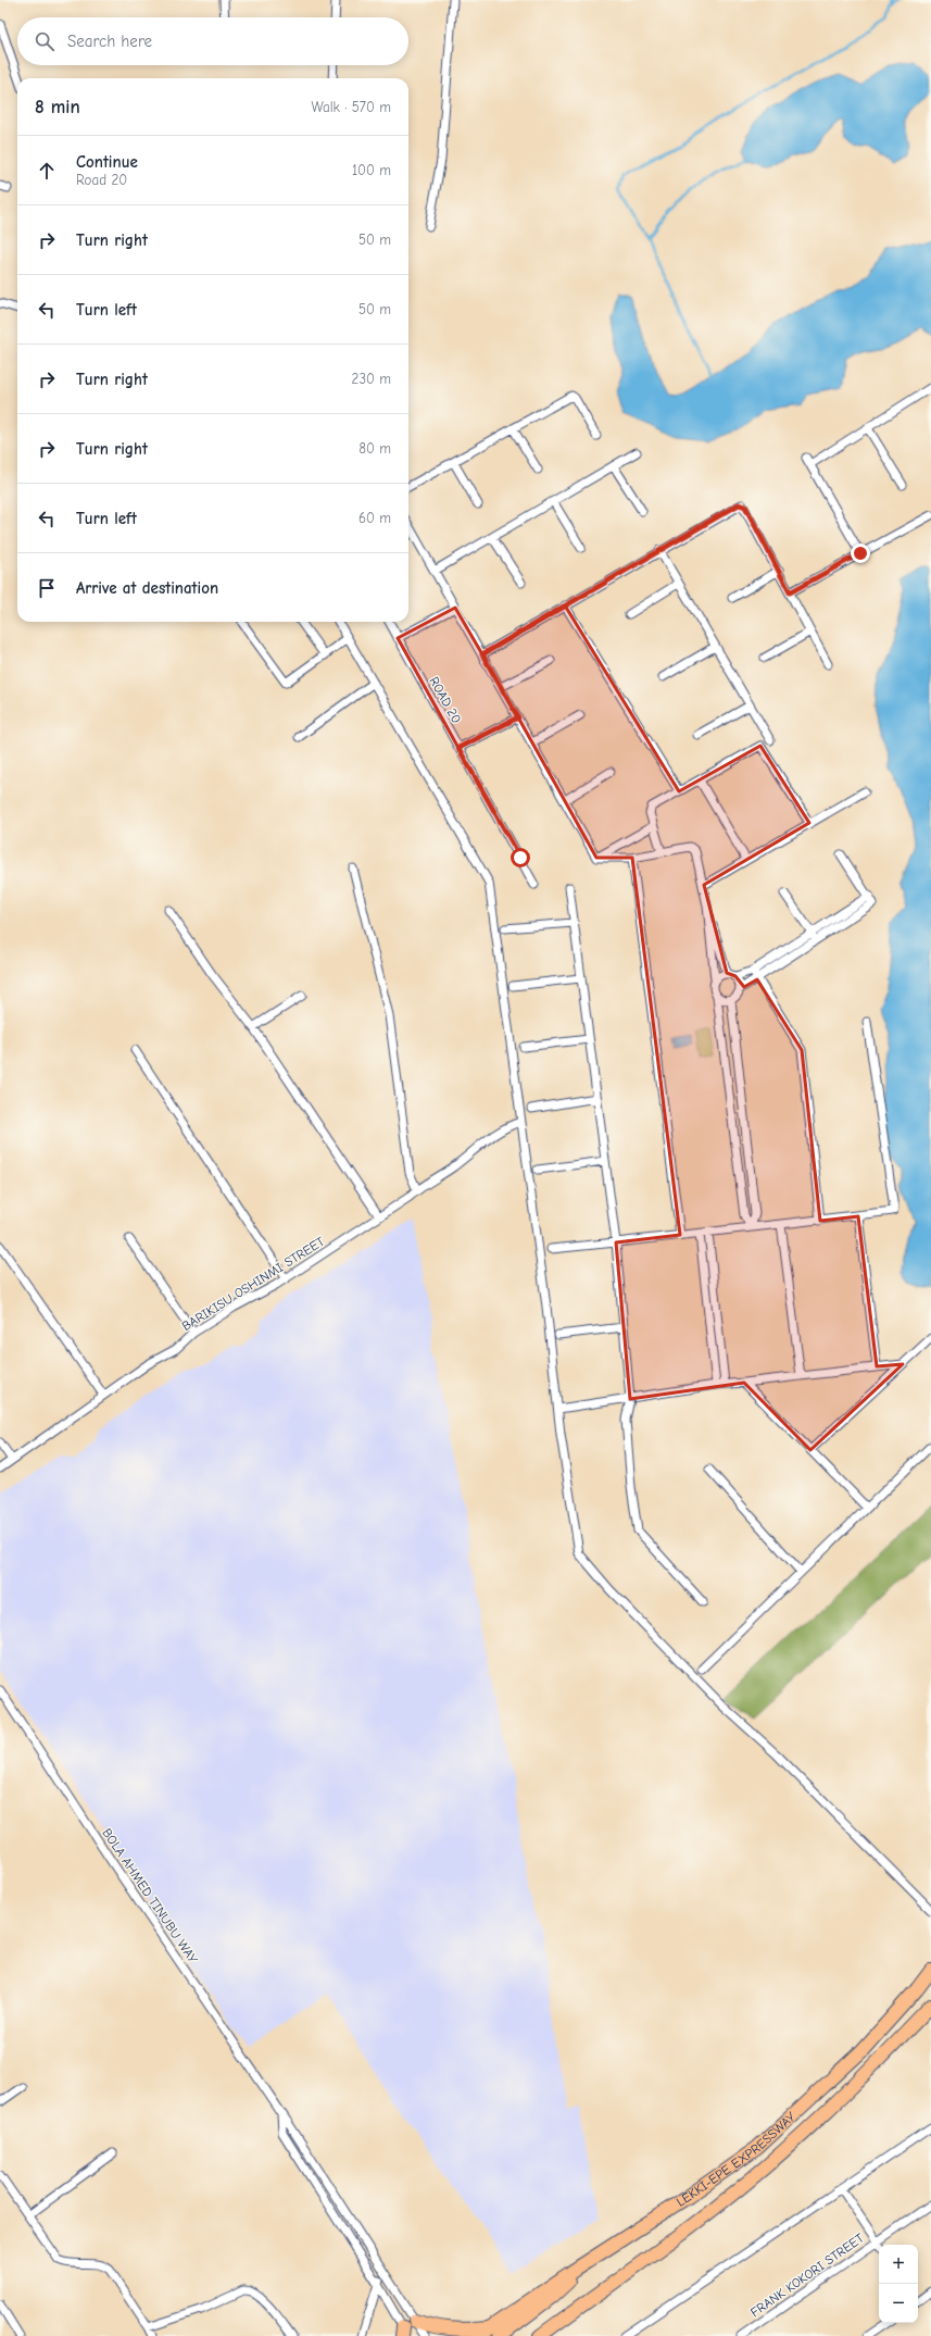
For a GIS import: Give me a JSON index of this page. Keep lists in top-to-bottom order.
{
  "streets": {
    "highway": ["LEKKI-EPE EXPRESSWAY"],
    "street": [
      "ROAD 20",
      "BARIKISU OSHINMI STREET",
      "BOLA AHMED TINUBU WAY",
      "FRANK KOKORI STREET"
    ]
  },
  "page": {
    "search": "Search here",
    "heading": ["8 min", "Walk · 570 m"],
    "list": [
      ["Continue", "Road 20", "100 m"],
      ["Turn right", "50 m"],
      ["Turn left", "50 m"],
      ["Turn right", "230 m"],
      ["Turn right", "80 m"],
      ["Turn left", "60 m"],
      "Arrive at destination"
    ],
    "map_buttons": ["+", "−"]
  }
}
